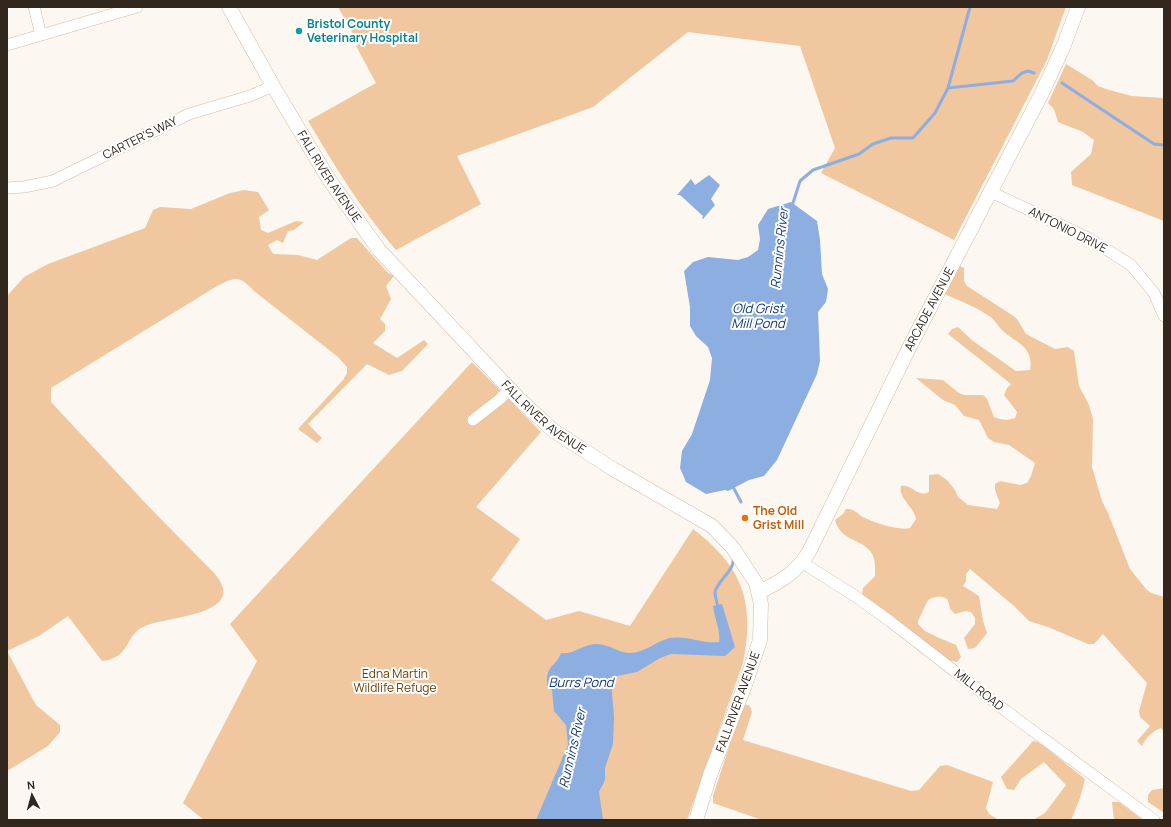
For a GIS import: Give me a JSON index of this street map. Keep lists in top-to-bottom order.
{
  "streets": {
    "main road": ["FALL RIVER AVENUE", "ARCADE AVENUE"],
    "street": ["CARTER'S WAY", "ANTONIO DRIVE", "MILL ROAD"]
  },
  "crossings": [
    ["CARTER'S WAY", "FALL RIVER AVENUE"],
    ["FALL RIVER AVENUE", "ARCADE AVENUE"],
    ["ANTONIO DRIVE", "ARCADE AVENUE"],
    ["ARCADE AVENUE", "MILL ROAD"]
  ],
  "water": ["Runnins River", "Old Grist Mill Pond", "Burrs Pond"],
  "parks": ["Edna Martin Wildlife Refuge"],
  "places": ["Bristol County Veterinary Hospital", "The Old Grist Mill"],
  "north": "top"
}
